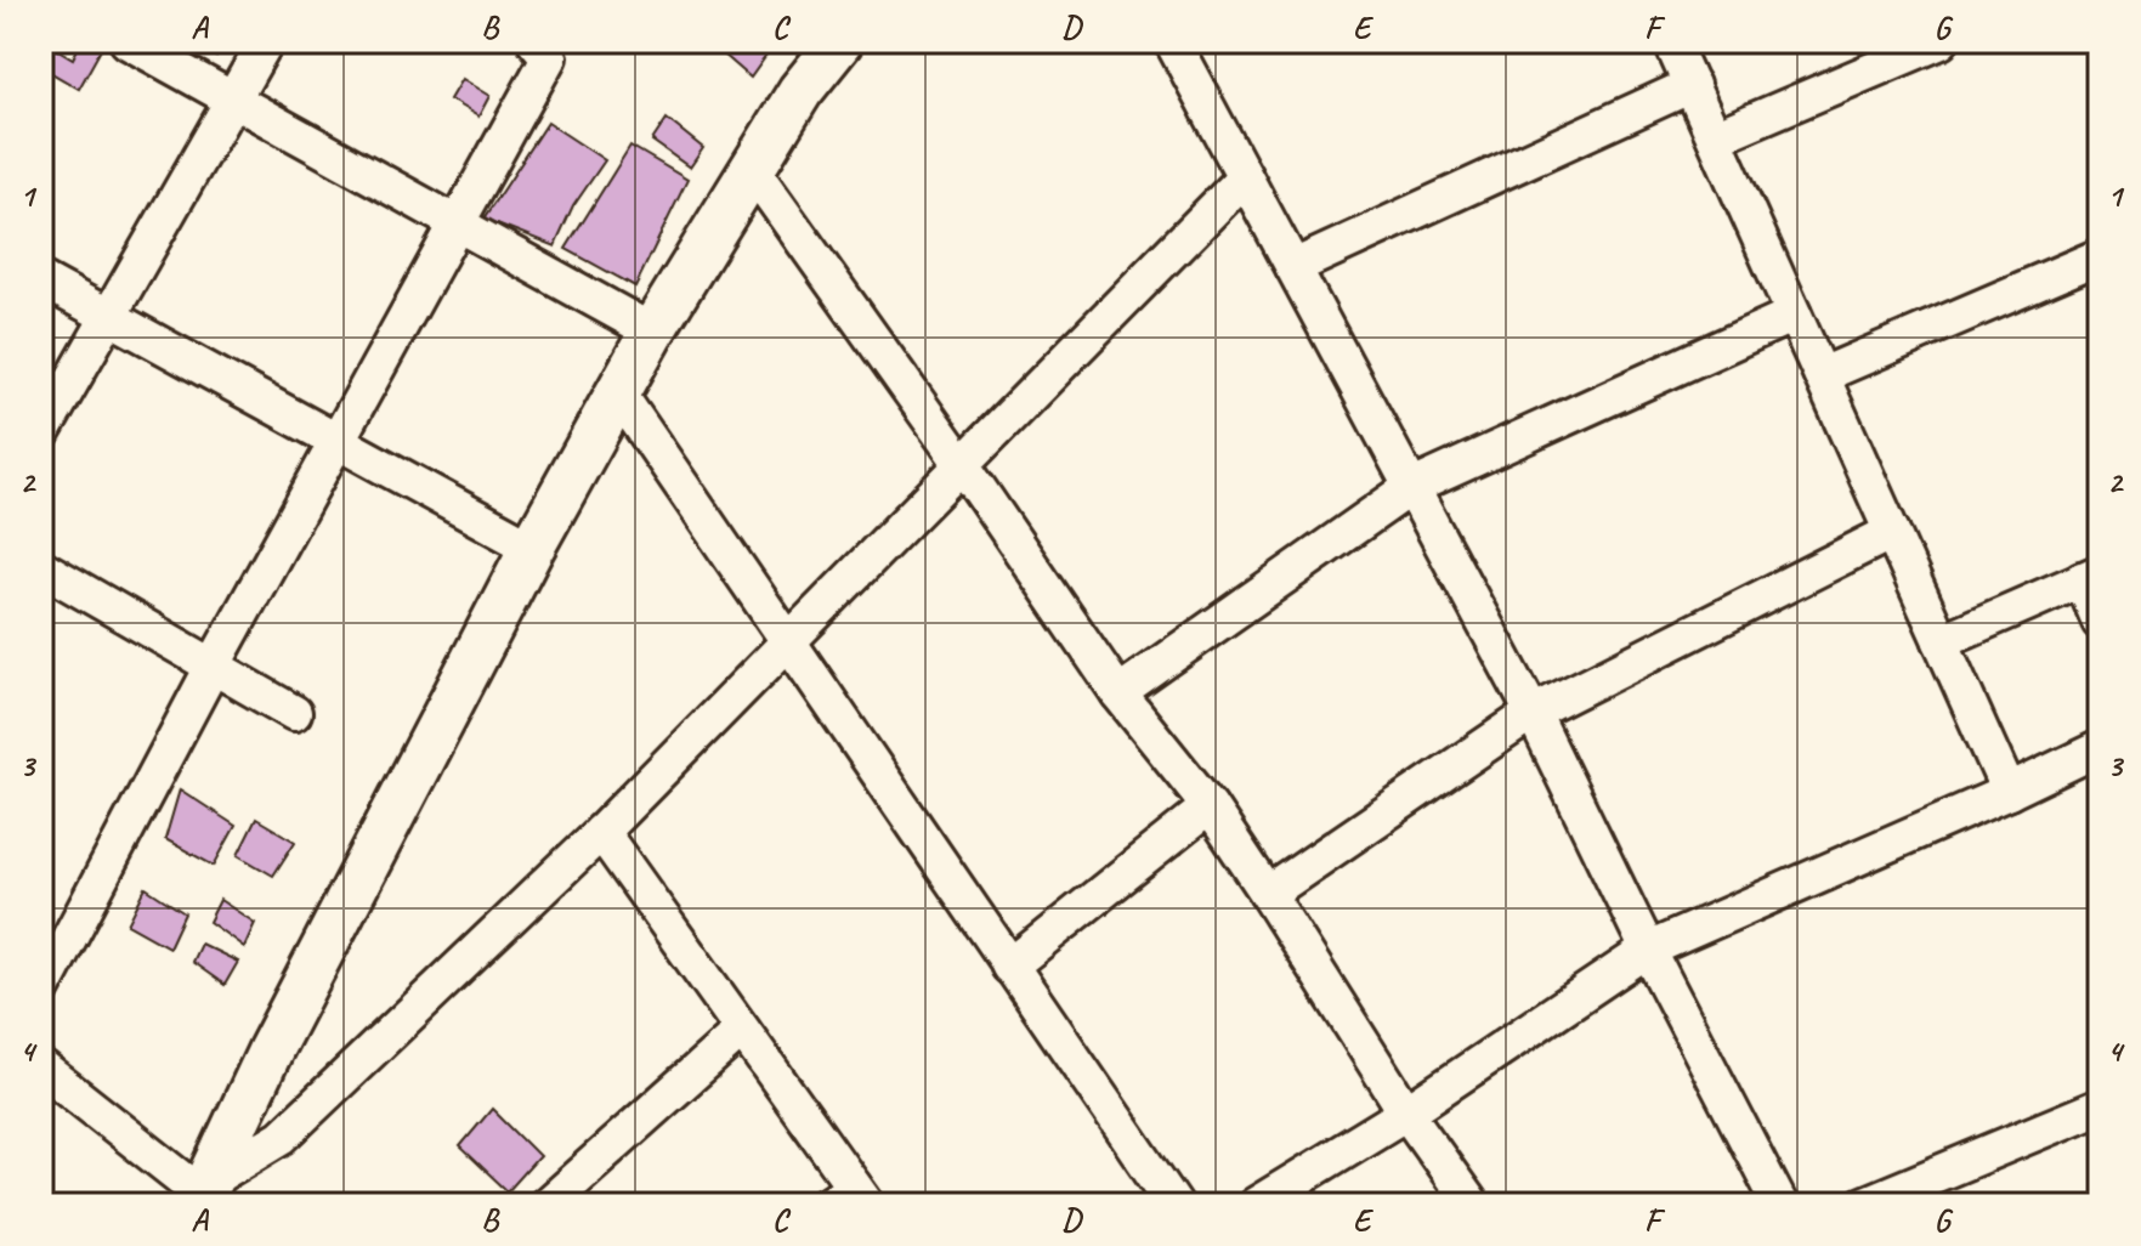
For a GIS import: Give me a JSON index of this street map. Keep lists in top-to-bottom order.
{
  "grid": {
    "columns": [
      "A",
      "B",
      "C",
      "D",
      "E",
      "F",
      "G"
    ],
    "rows": [
      "1",
      "2",
      "3",
      "4"
    ]
  }
}
